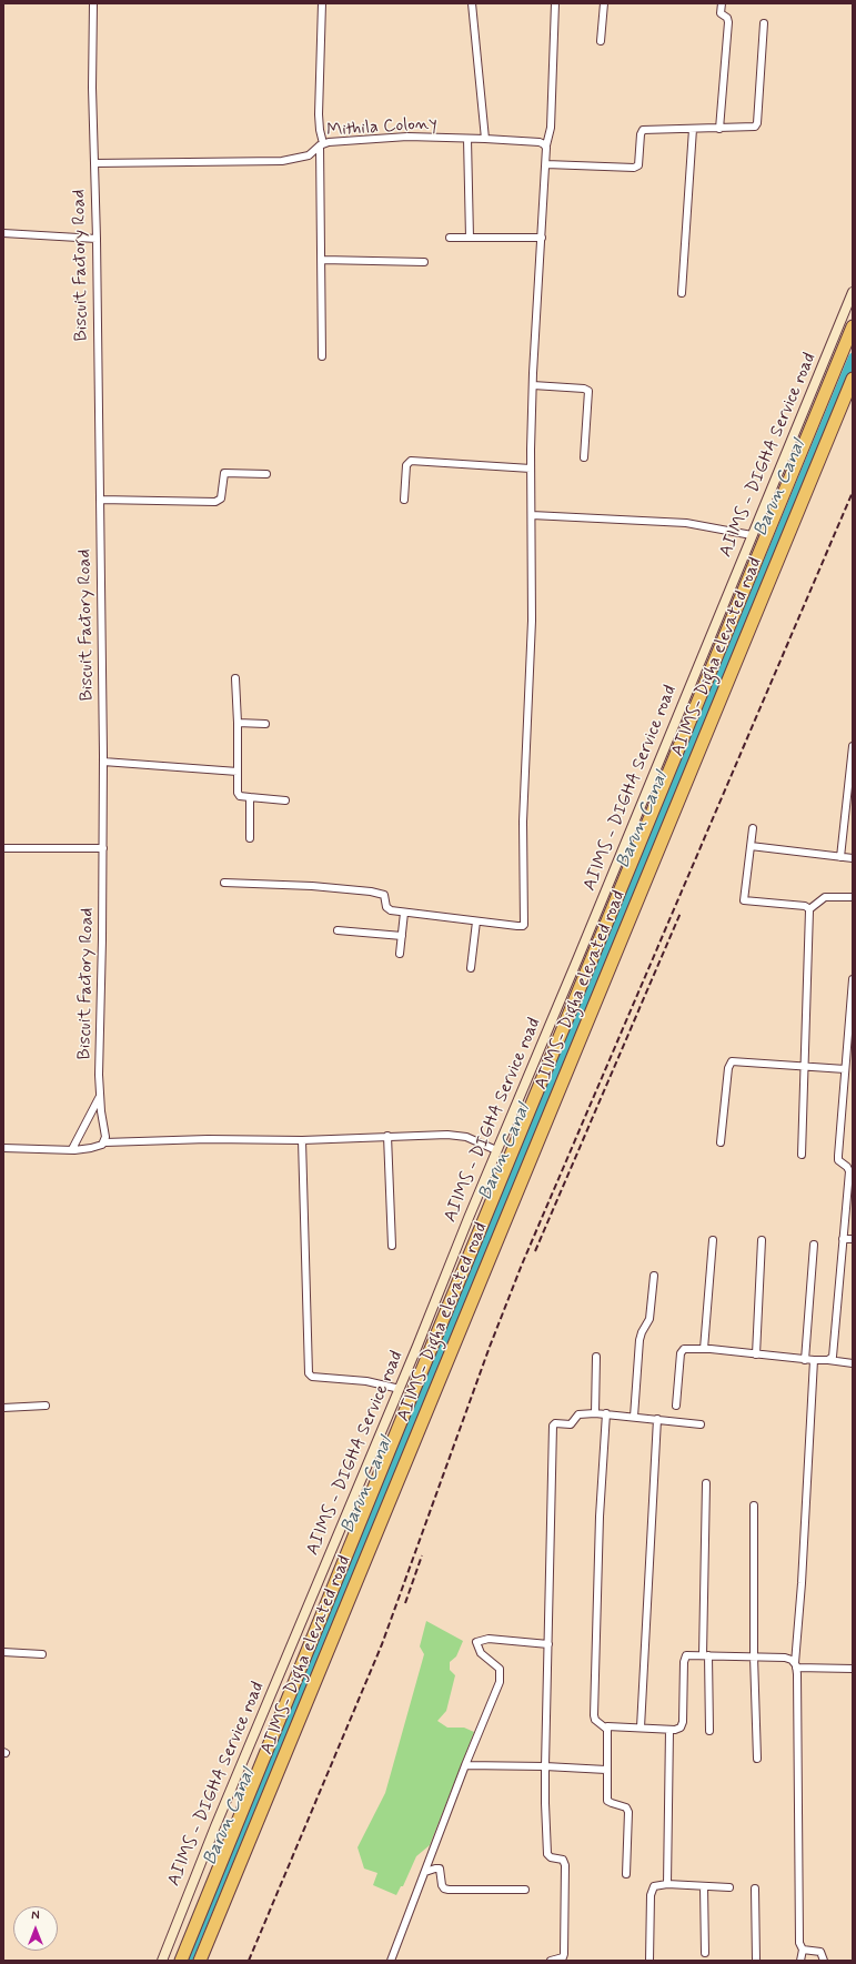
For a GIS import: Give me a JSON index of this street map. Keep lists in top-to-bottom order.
{
  "streets": {
    "highway": ["AIIMS- Digha elevated road"],
    "main road": ["AIIMS - DIGHA Service road"],
    "street": ["Mithila Colony", "Biscuit Factory Road"]
  },
  "crossings": [
    ["Mithila Colony", "Biscuit Factory Road"]
  ],
  "water": ["Barun Canal"],
  "north": "top"
}
